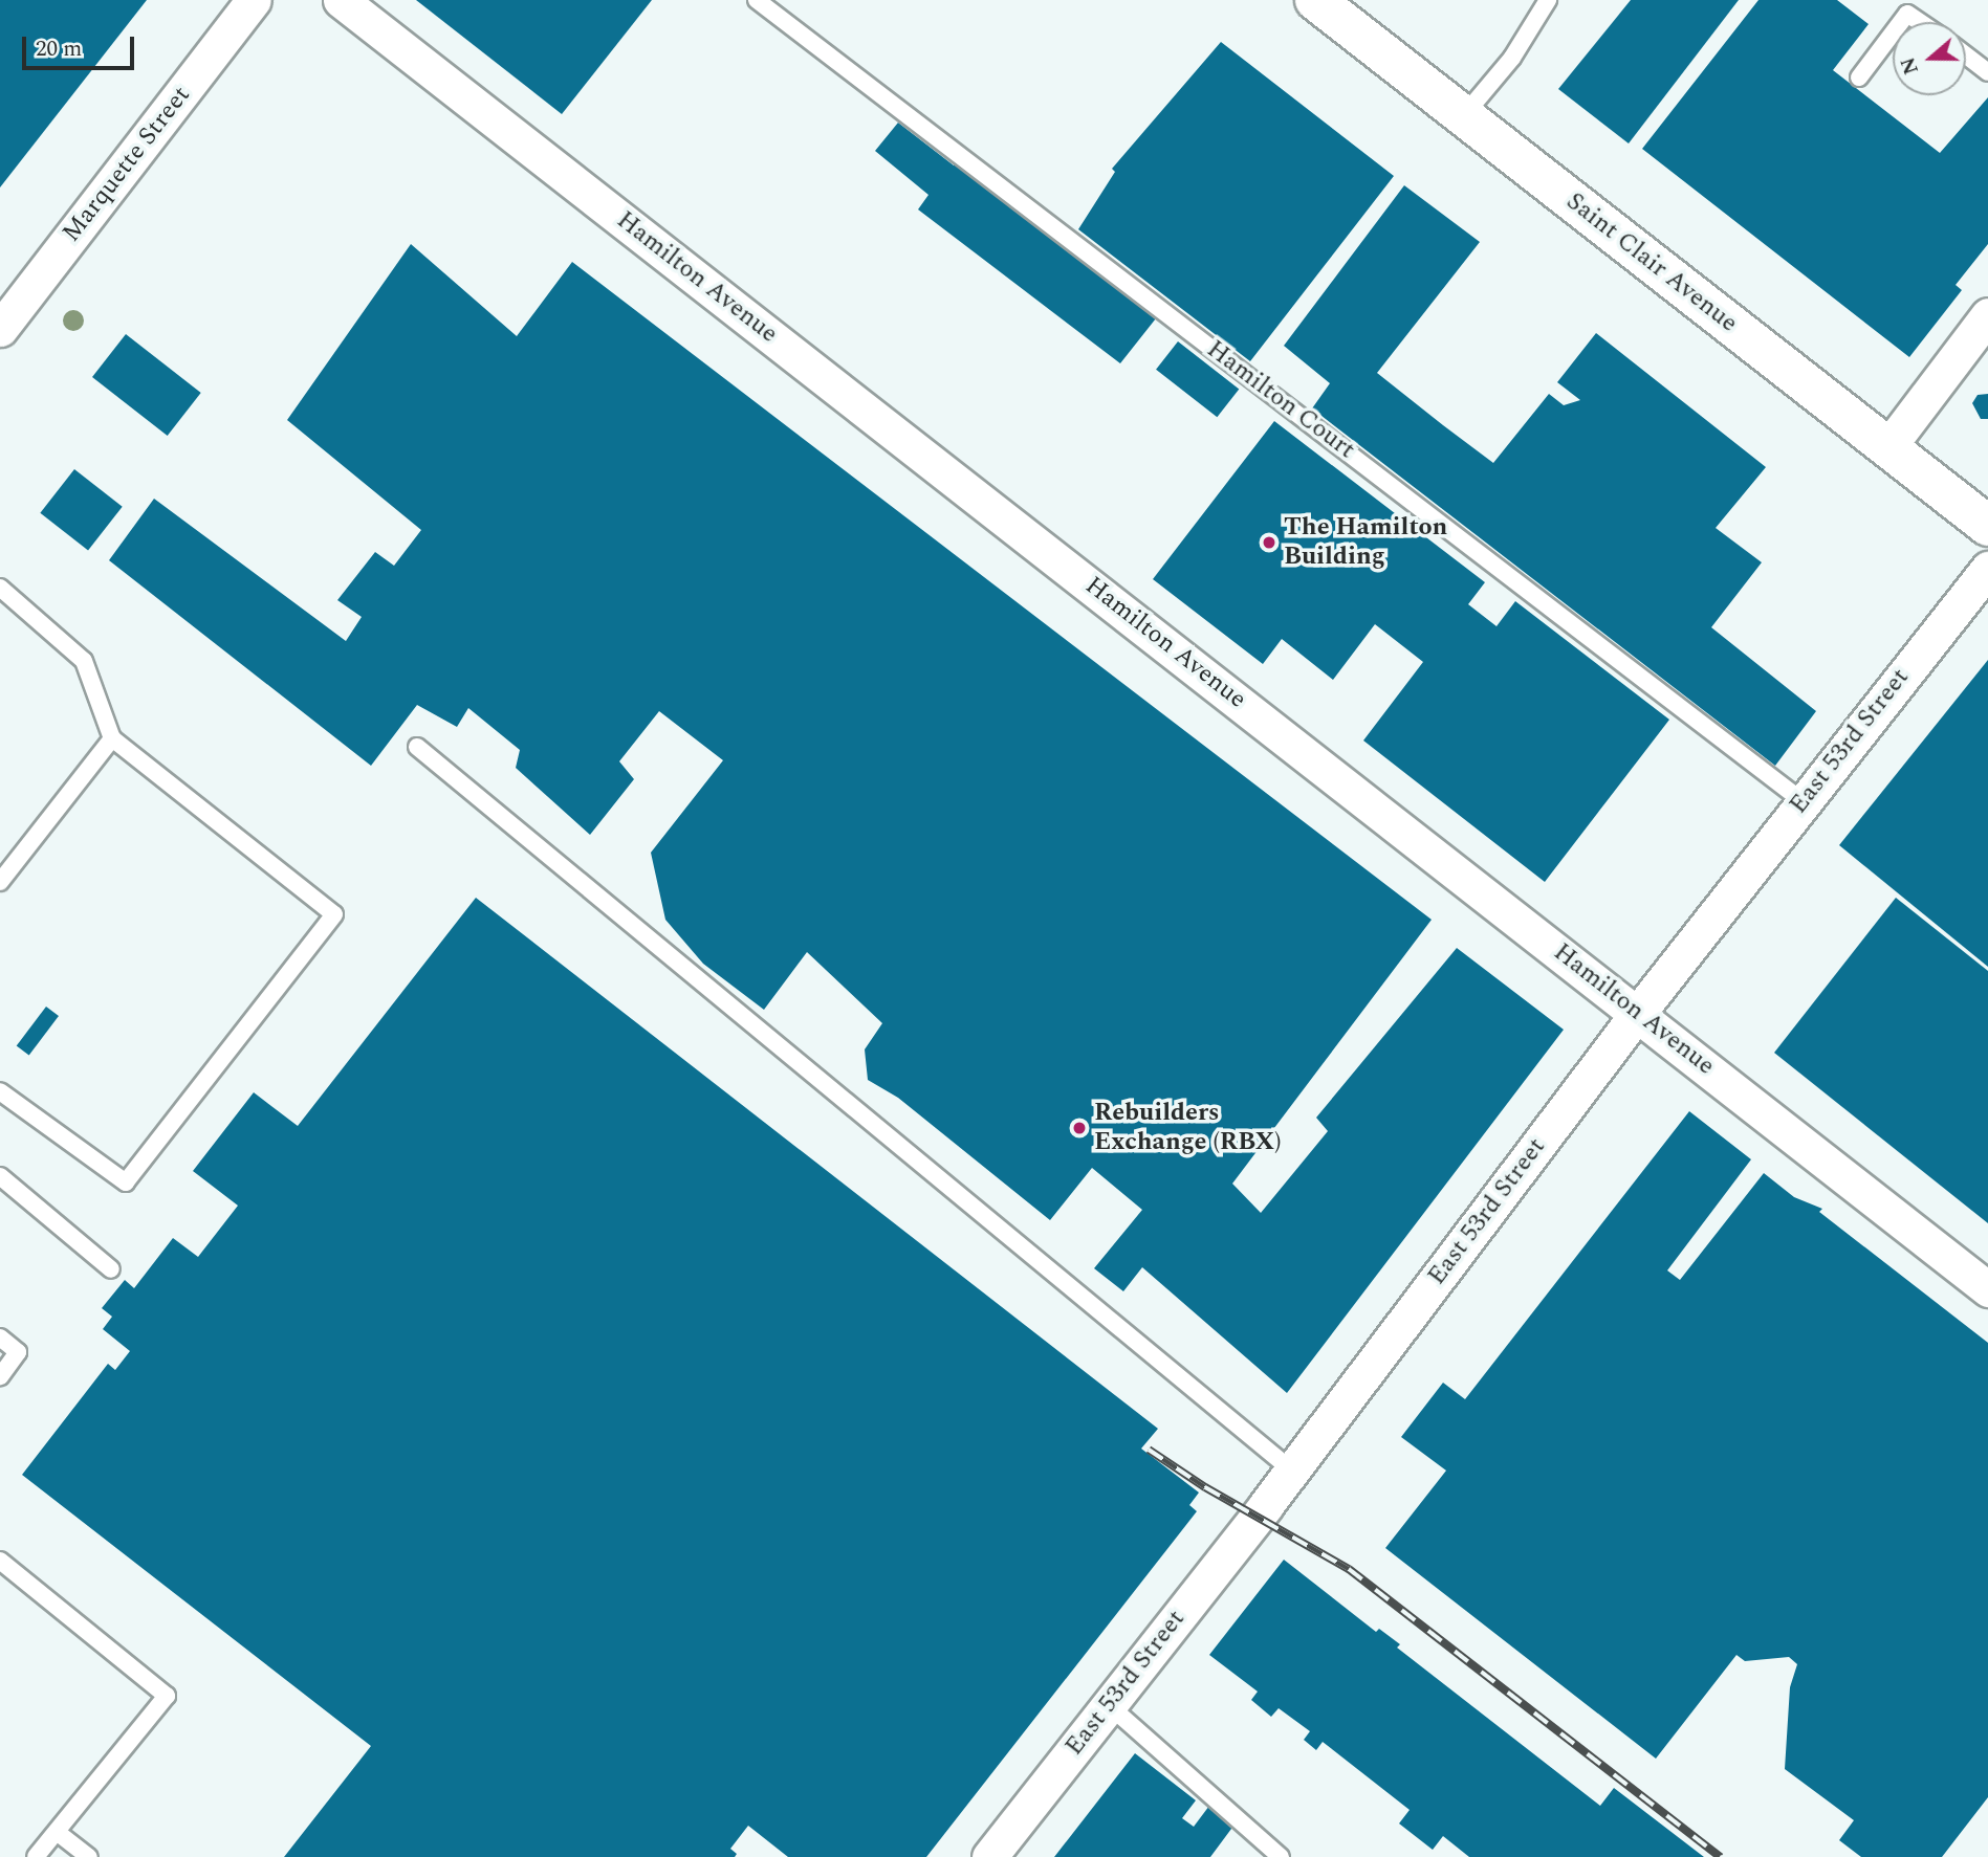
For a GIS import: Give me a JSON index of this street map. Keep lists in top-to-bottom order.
{
  "streets": {
    "main road": ["Saint Clair Avenue"],
    "street": ["Marquette Street", "Hamilton Avenue", "East 53rd Street"],
    "lane": ["Hamilton Court"]
  },
  "crossings": [
    ["Hamilton Avenue", "East 53rd Street"],
    ["Hamilton Court", "East 53rd Street"]
  ],
  "places": ["The Hamilton Building", "Rebuilders Exchange (RBX)"],
  "scale_bar": "20 m",
  "north": "left"
}
